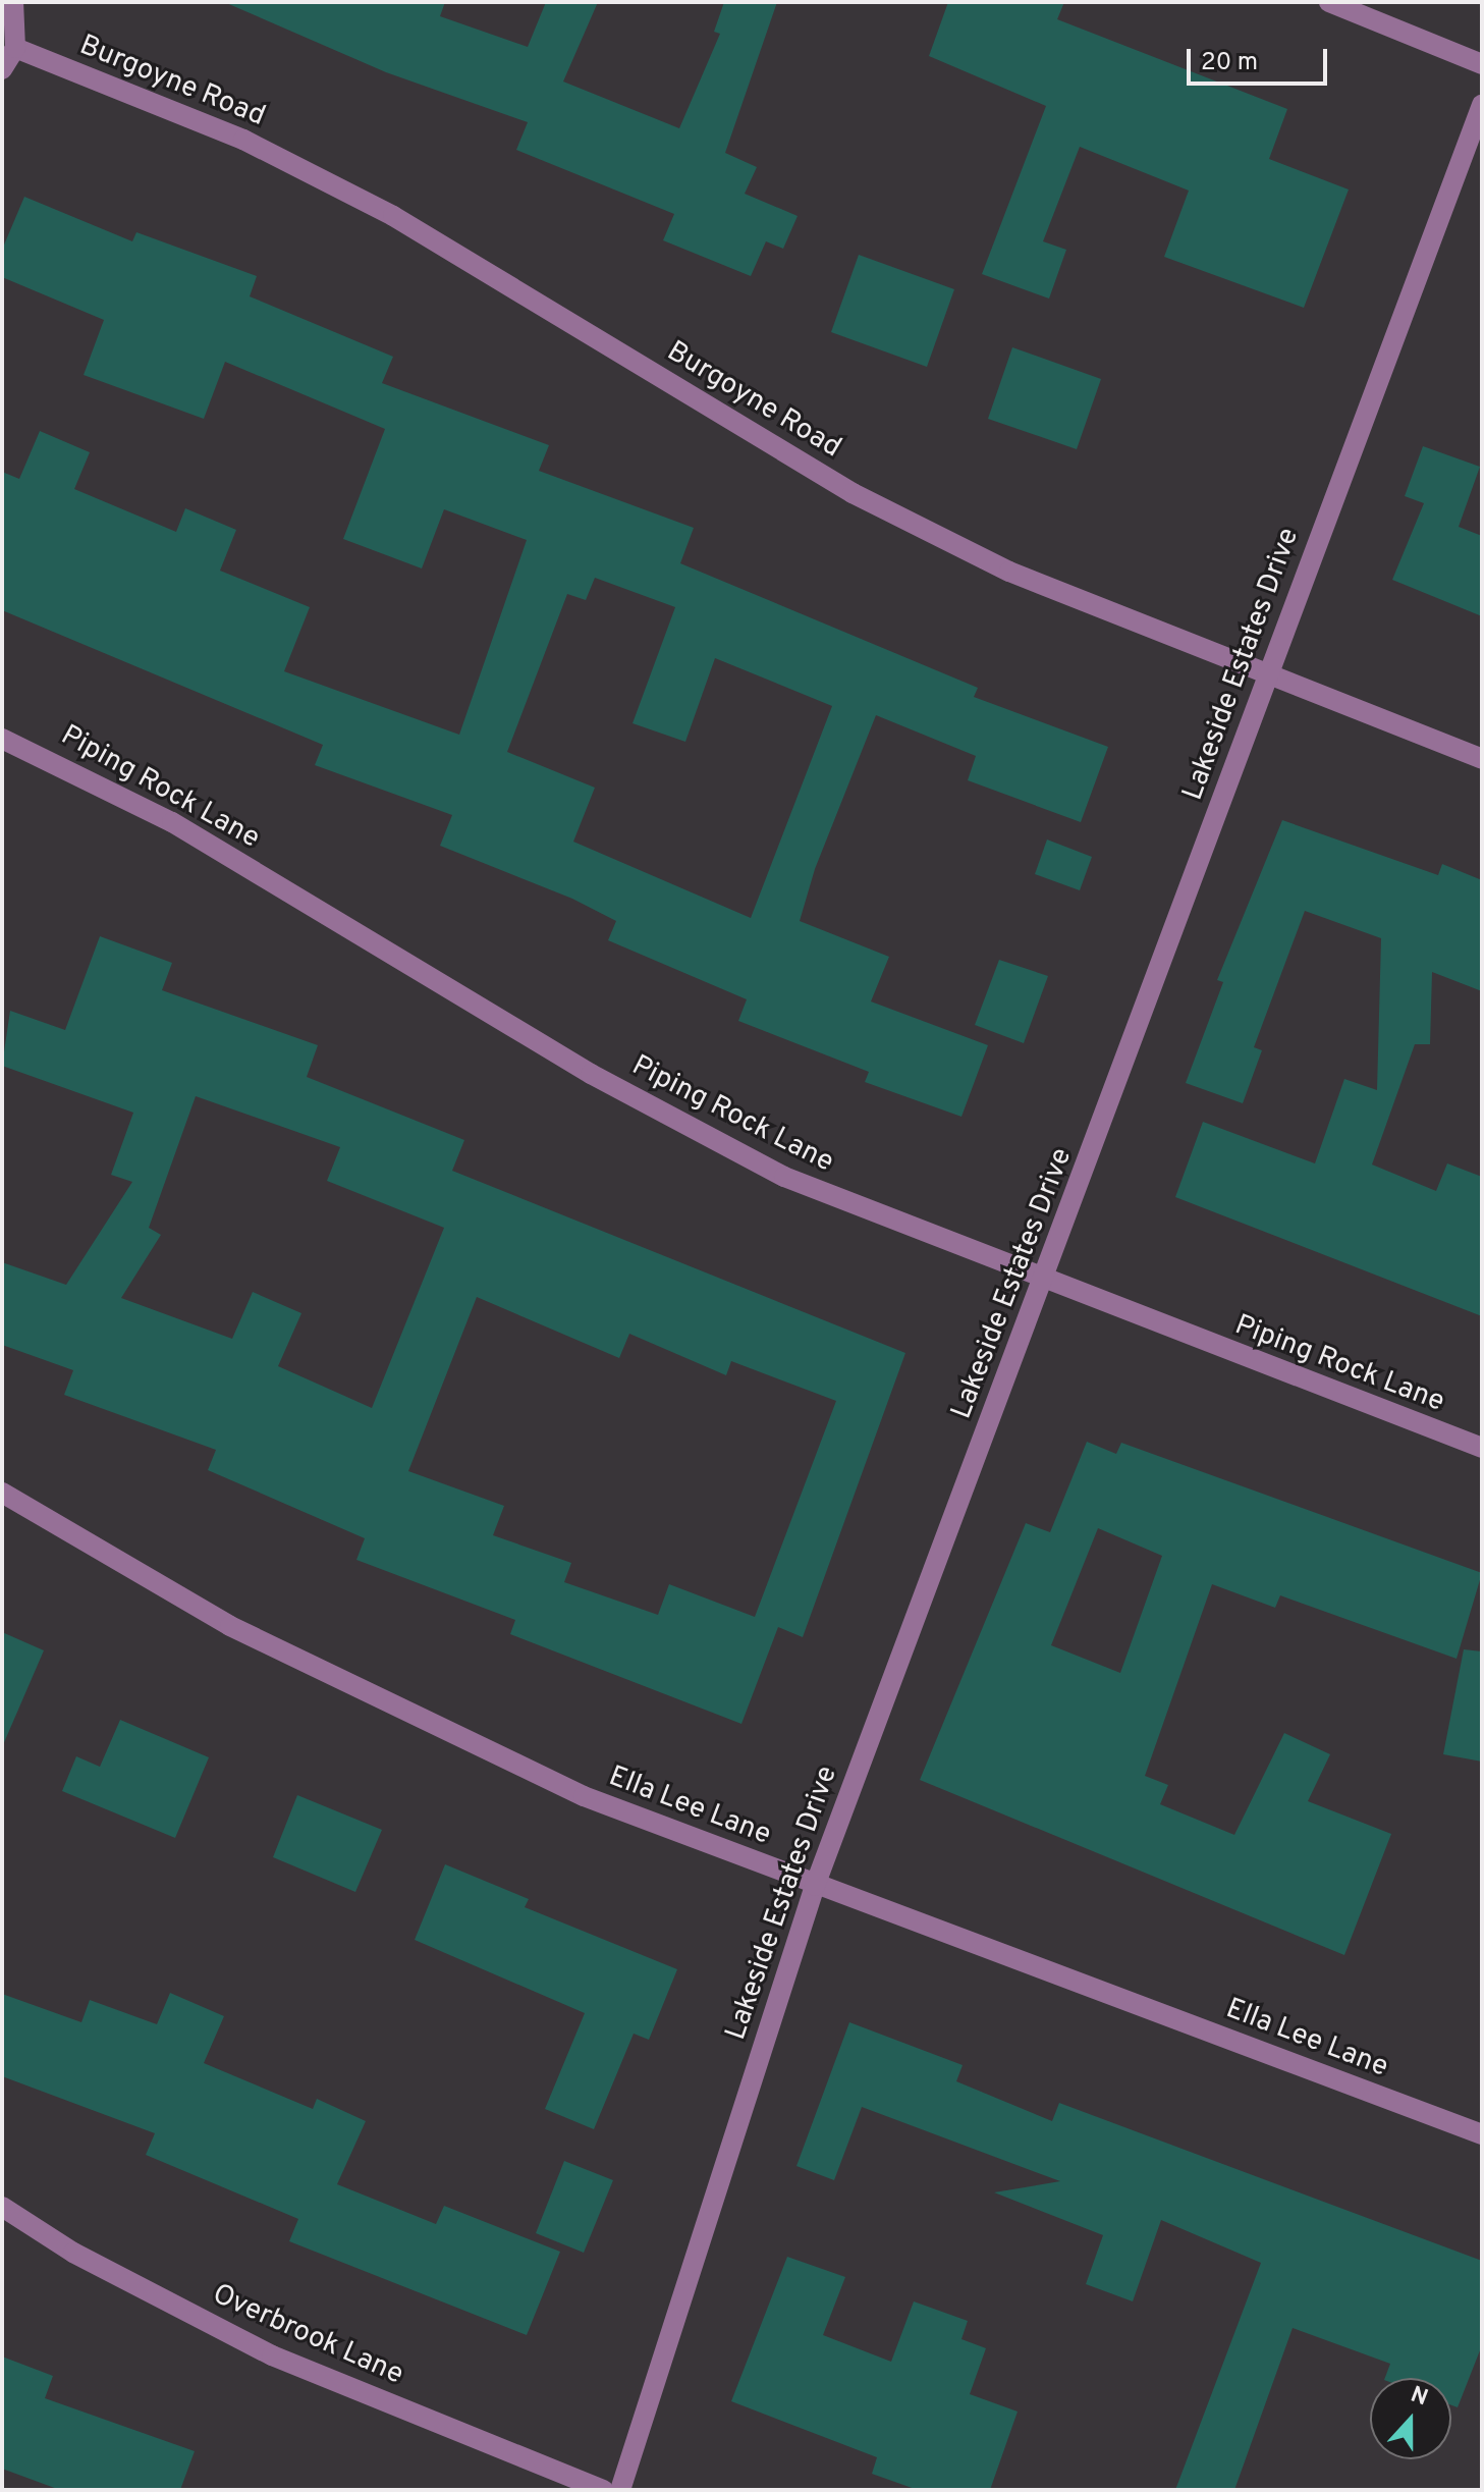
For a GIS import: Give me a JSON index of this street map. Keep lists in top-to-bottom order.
{
  "streets": {
    "street": [
      "Burgoyne Road",
      "Lakeside Estates Drive",
      "Piping Rock Lane",
      "Ella Lee Lane",
      "Overbrook Lane"
    ]
  },
  "crossings": [
    ["Burgoyne Road", "Lakeside Estates Drive"],
    ["Lakeside Estates Drive", "Piping Rock Lane"],
    ["Lakeside Estates Drive", "Ella Lee Lane"]
  ],
  "scale_bar": "20 m",
  "north": "top"
}
